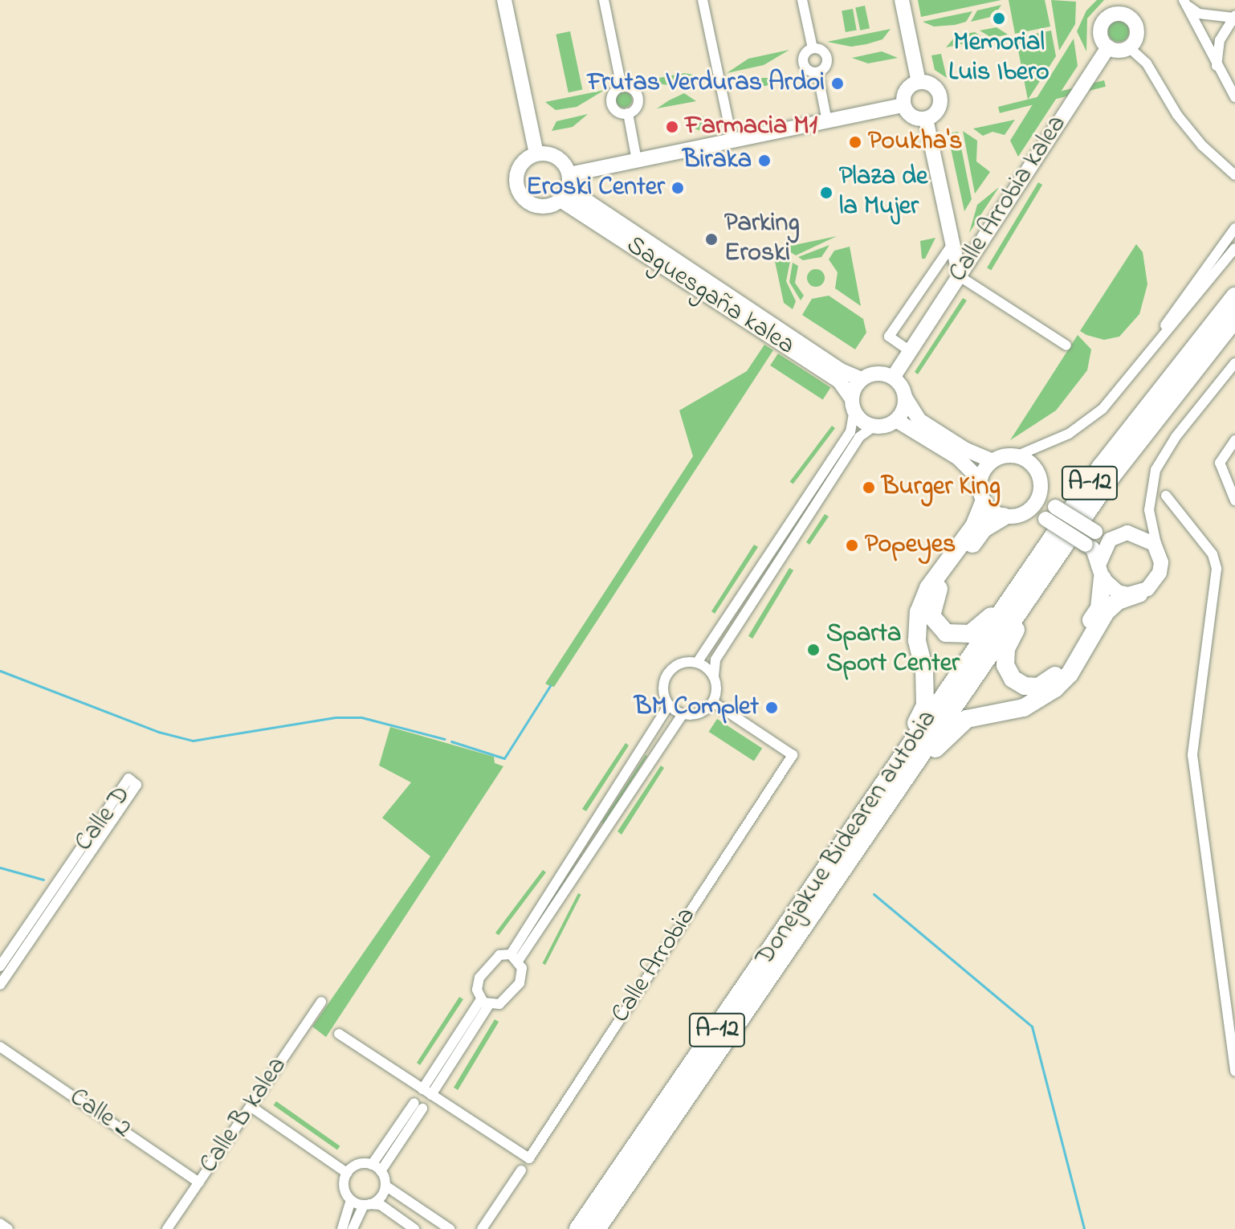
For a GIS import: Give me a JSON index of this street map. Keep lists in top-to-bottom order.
{
  "streets": {
    "highway": ["A-12", "Donejakue Bidearen autobia"],
    "street": [
      "Calle Arrobia kalea",
      "Saguesgaña kalea",
      "Calle D",
      "Calle Arrobia",
      "Calle 2",
      "Calle B kalea"
    ]
  },
  "crossings": [
    ["Calle Arrobia kalea", "Saguesgaña kalea"],
    ["Calle 2", "Calle B kalea"]
  ],
  "places": [
    "Memorial Luis Ibero",
    "Frutas Verduras Ardoi",
    "Farmacia M1",
    "Poukha's",
    "Biraka",
    "Eroski Center",
    "Plaza de la Mujer",
    "Parking Eroski",
    "Burger King",
    "Popeyes",
    "Sparta Sport Center",
    "BM Complet"
  ]
}
